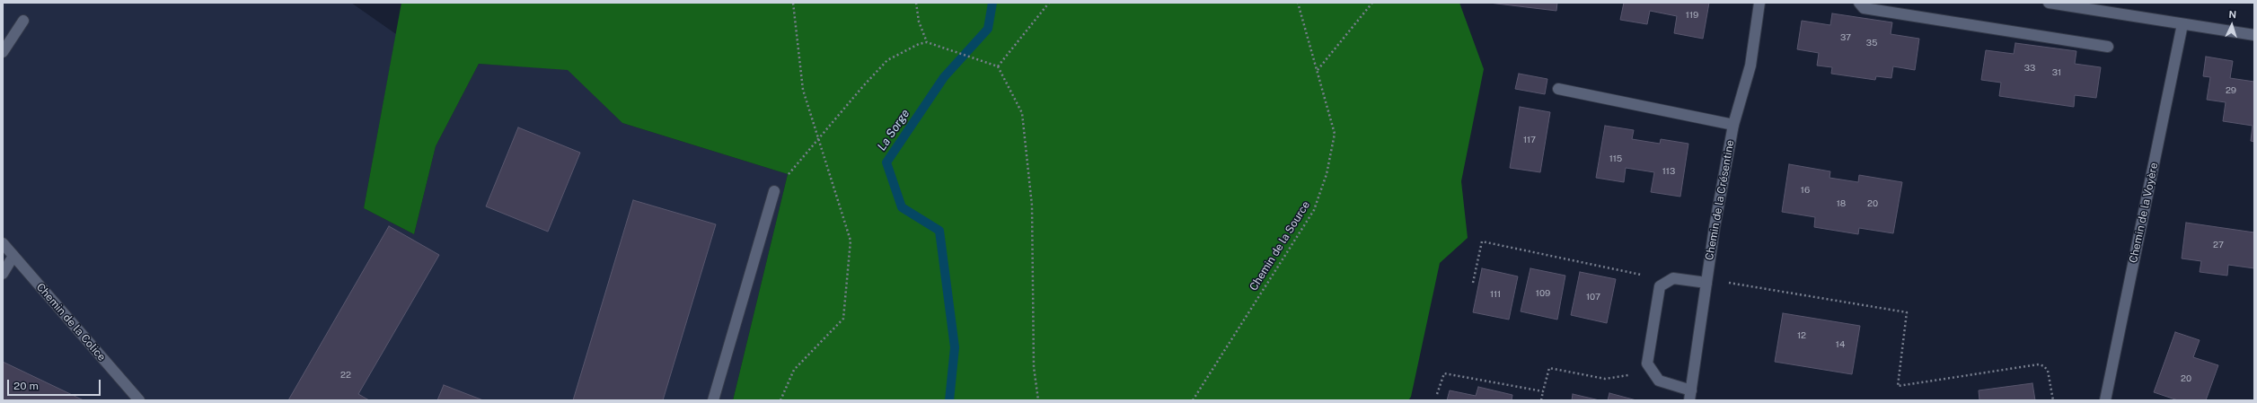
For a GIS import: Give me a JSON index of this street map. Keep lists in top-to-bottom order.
{
  "streets": {
    "street": ["Chemin de la Crésentine", "Chemin de la Voyère", "Chemin de la Colice"],
    "path": ["Chemin de la Source"]
  },
  "water": ["La Sorge"],
  "house_numbers": [
    "119",
    "37",
    "35",
    "33",
    "31",
    "29",
    "117",
    "115",
    "113",
    "16",
    "18",
    "20",
    "27",
    "109",
    "111",
    "107",
    "12",
    "14",
    "22",
    "20"
  ],
  "scale_bar": "20 m",
  "north": "top"
}
